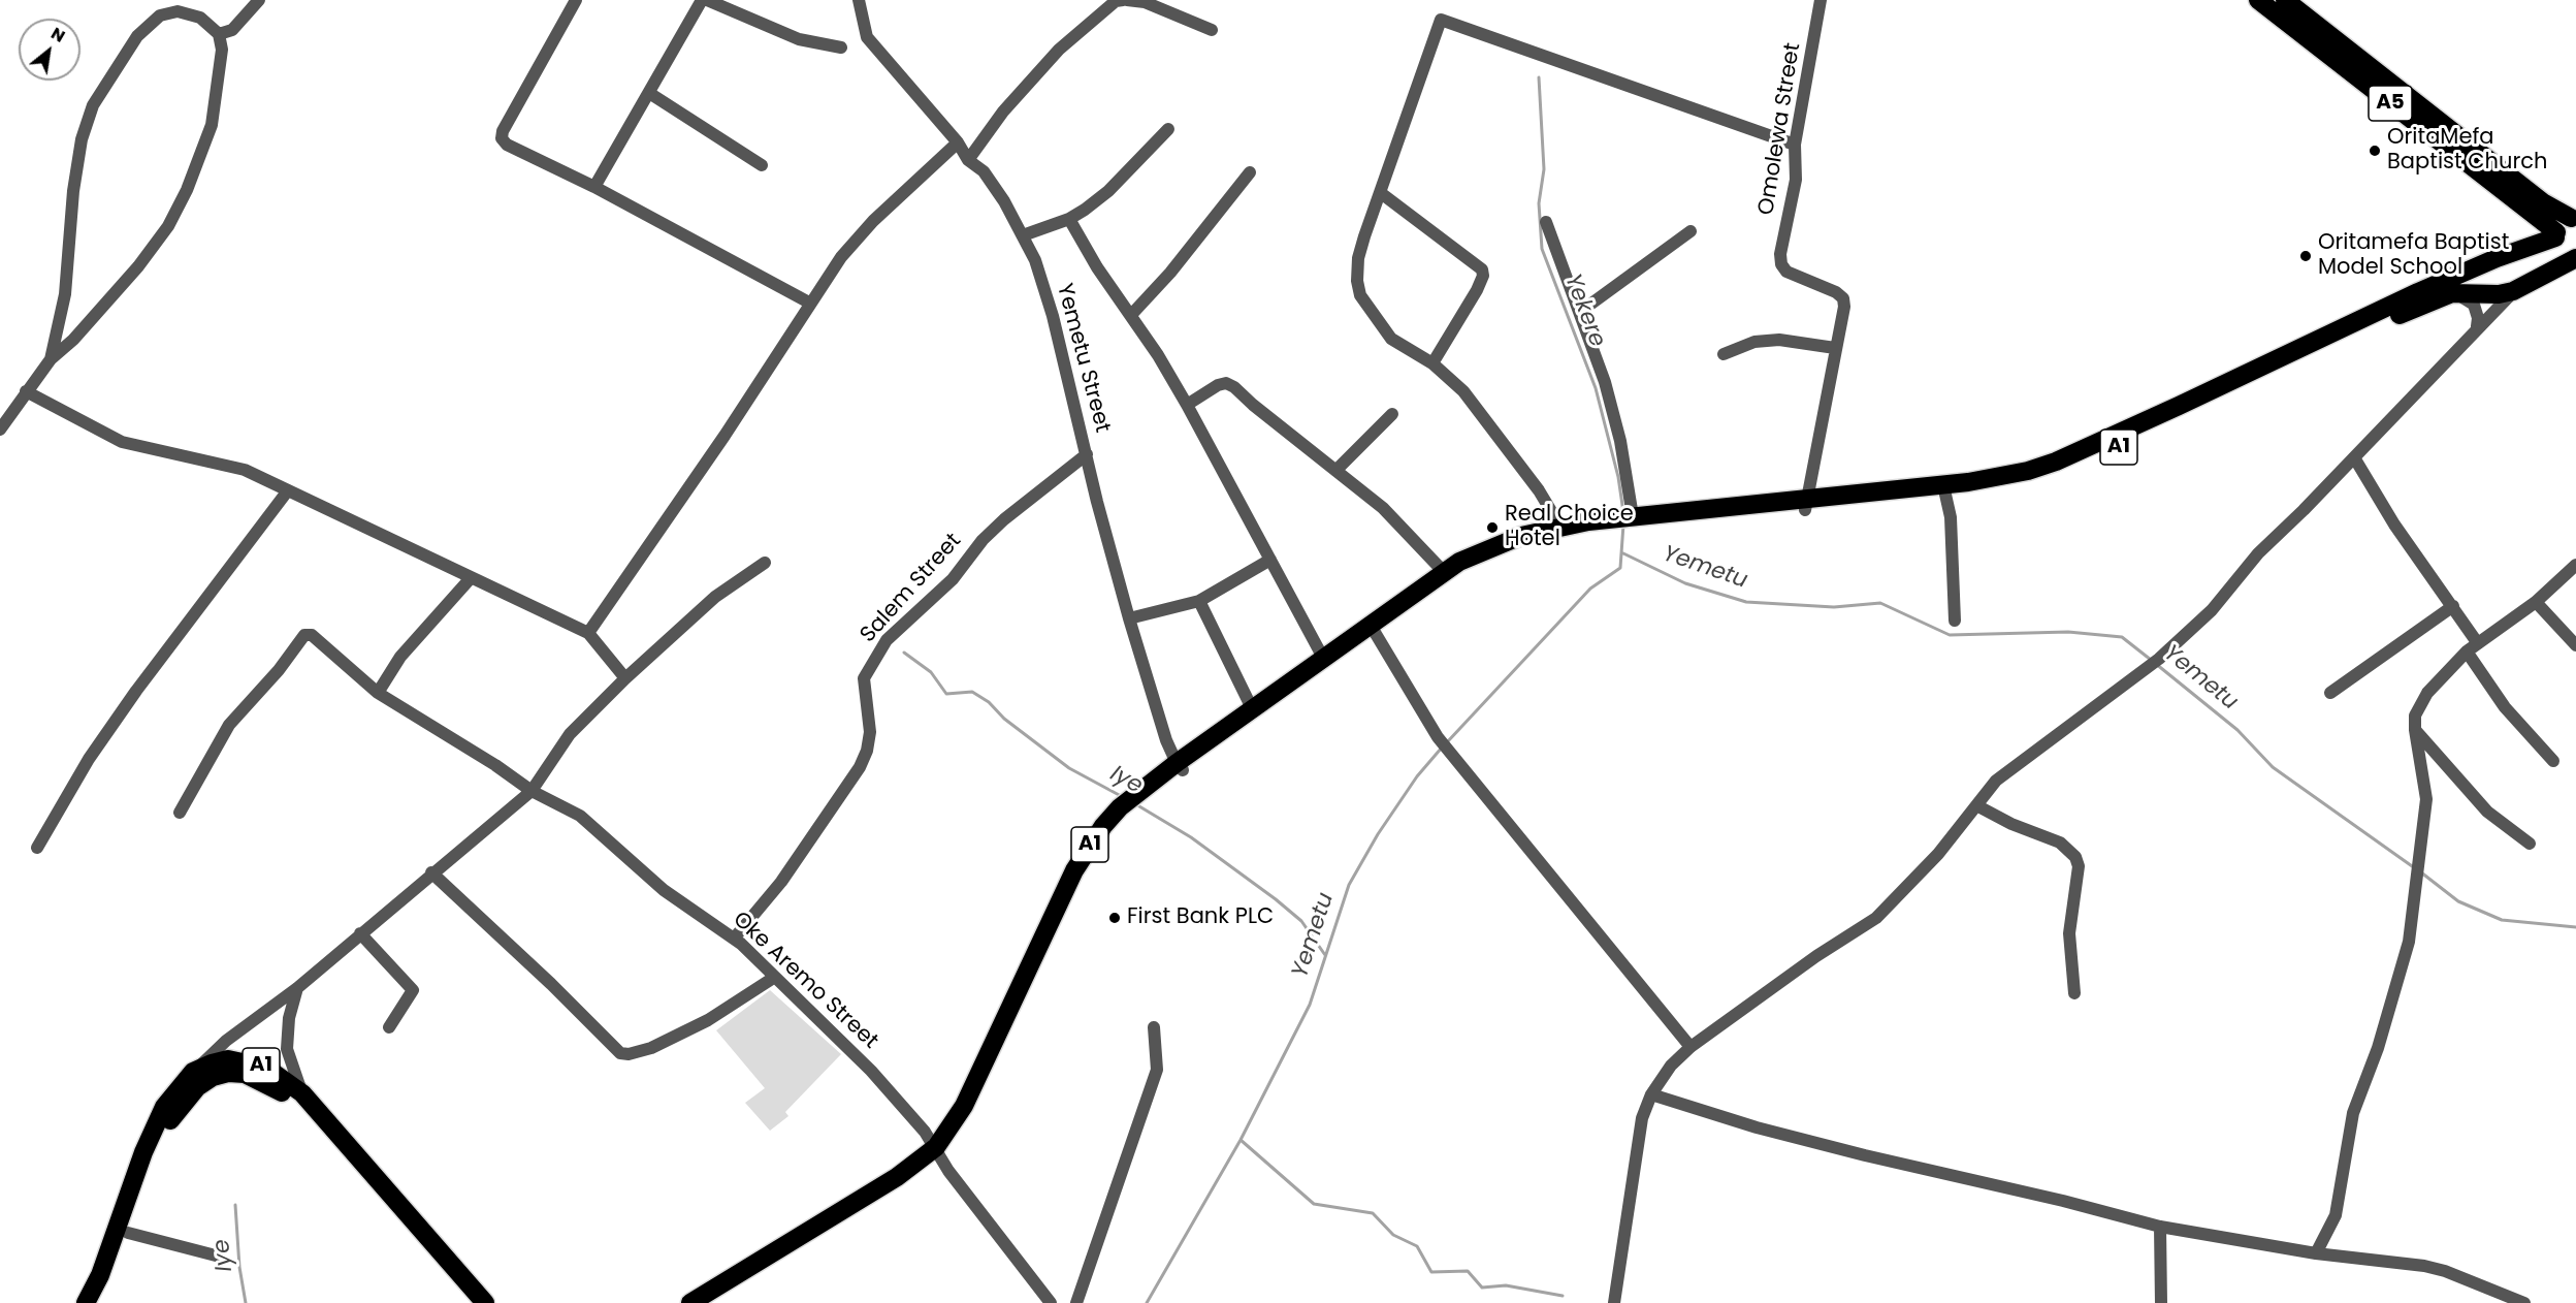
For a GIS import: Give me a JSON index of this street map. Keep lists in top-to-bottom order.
{
  "streets": {
    "highway": ["A5", "A1"],
    "street": [
      "Omolewa Street",
      "Yemetu Street",
      "Salem Street",
      "Oke Aremo Street"
    ]
  },
  "crossings": [
    ["A5", "A1"],
    ["Yemetu Street", "A1"],
    ["Yemetu Street", "Salem Street"],
    ["A1", "Oke Aremo Street"],
    ["Salem Street", "Oke Aremo Street"]
  ],
  "water": ["Yekere", "Yemetu", "Iye"],
  "places": [
    "OritaMefa Baptist Church",
    "Oritamefa Baptist Model School",
    "Real Choice Hotel",
    "First Bank PLC"
  ],
  "north": "top right"
}
